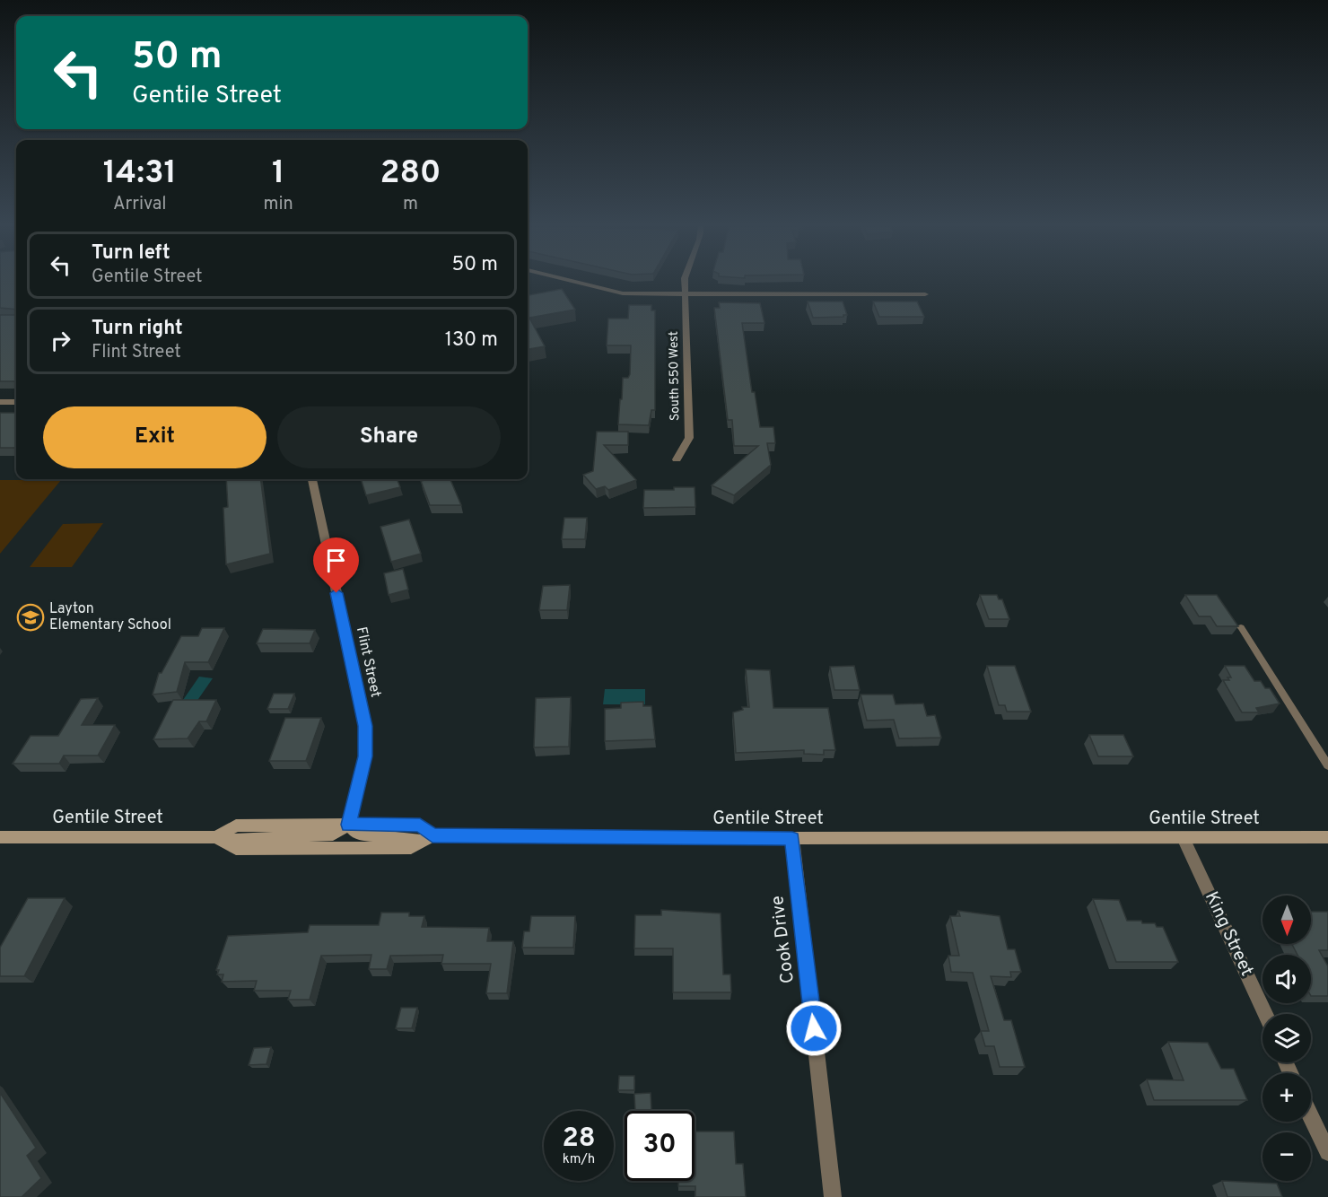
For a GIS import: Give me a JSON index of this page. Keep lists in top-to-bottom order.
{
  "streets": {
    "main road": ["Gentile Street"],
    "street": [
      "South 550 West",
      "Flint Street",
      "King Street",
      "Cook Drive"
    ]
  },
  "crossings": [
    ["Gentile Street", "King Street"],
    ["Gentile Street", "Cook Drive"]
  ],
  "places": {
    "school or university": ["Layton Elementary School"]
  },
  "north": "bottom",
  "page": {
    "turn": ["50 m", "Gentile Street"],
    "eta": [
      "14:31",
      "Arrival",
      "1",
      "min",
      "280",
      "m"
    ],
    "list": [
      {
        "name": "Turn left",
        "note": "Gentile Street",
        "value": "50 m"
      },
      {
        "name": "Turn right",
        "note": "Flint Street",
        "value": "130 m"
      }
    ],
    "buttons": ["Exit", "Share"],
    "map_buttons": ["+", "−"],
    "speed": "28 km/h",
    "limit": "30"
  }
}
